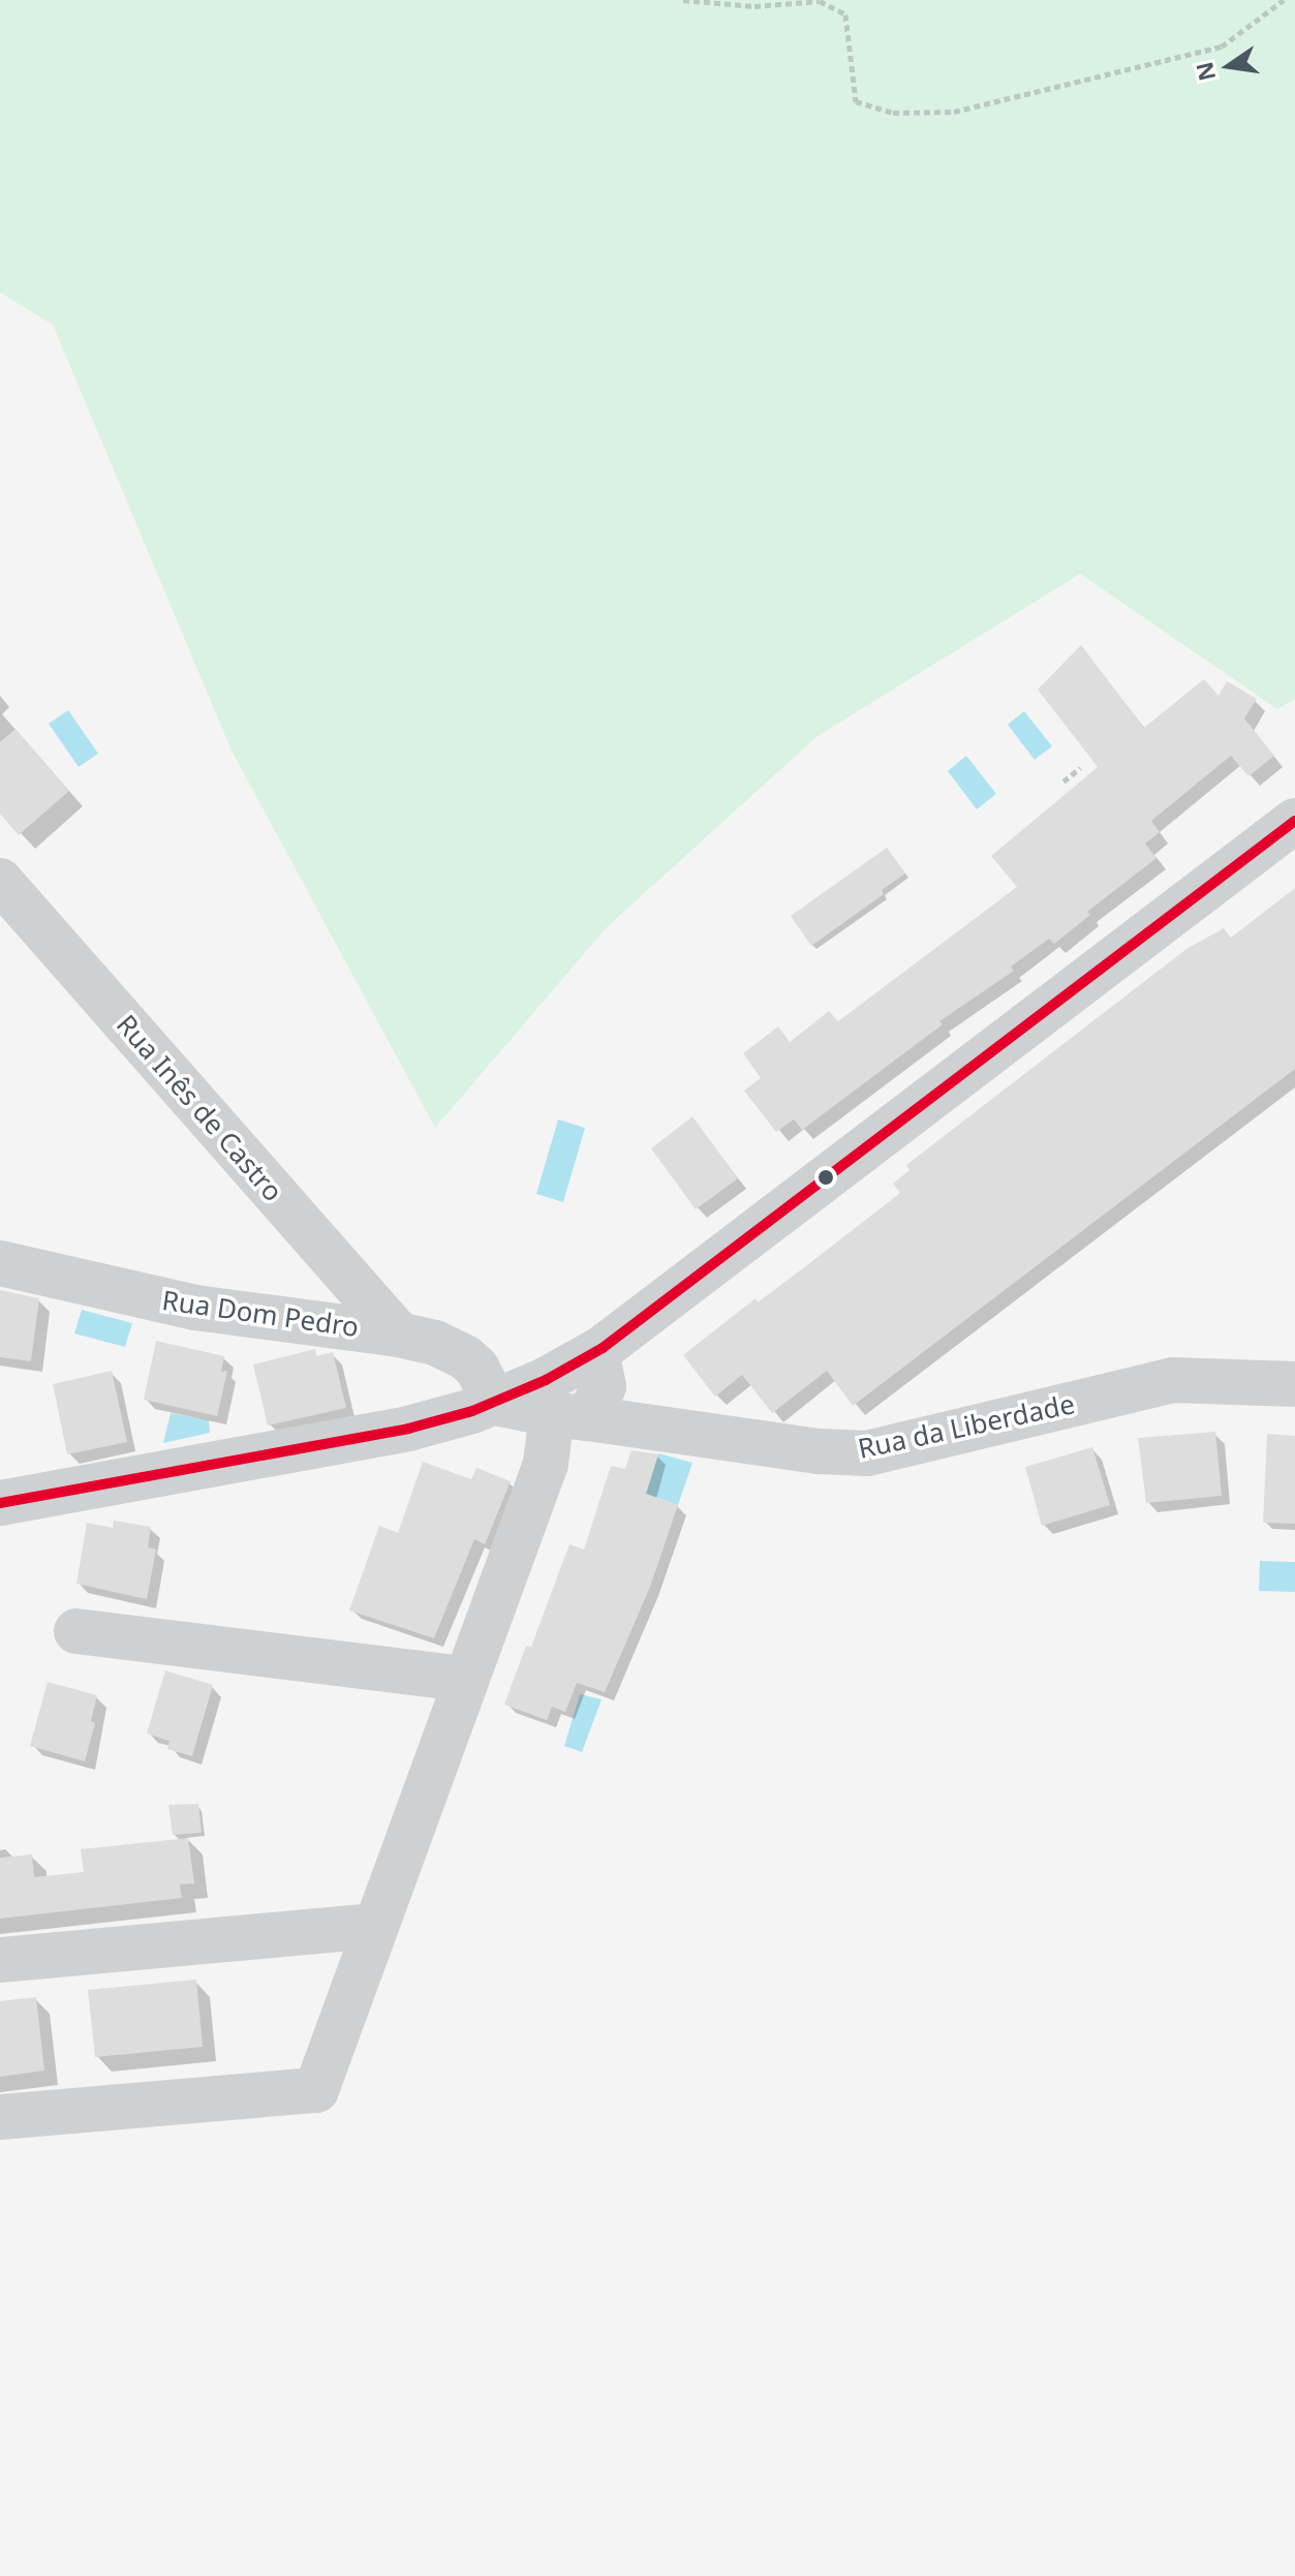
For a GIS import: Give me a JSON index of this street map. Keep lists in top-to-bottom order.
{
  "streets": {
    "street": ["Rua Inês de Castro", "Rua Dom Pedro", "Rua da Liberdade"]
  },
  "crossings": [
    ["Rua Inês de Castro", "Rua Dom Pedro"],
    ["Rua Dom Pedro", "Rua da Liberdade"]
  ],
  "north": "left"
}
